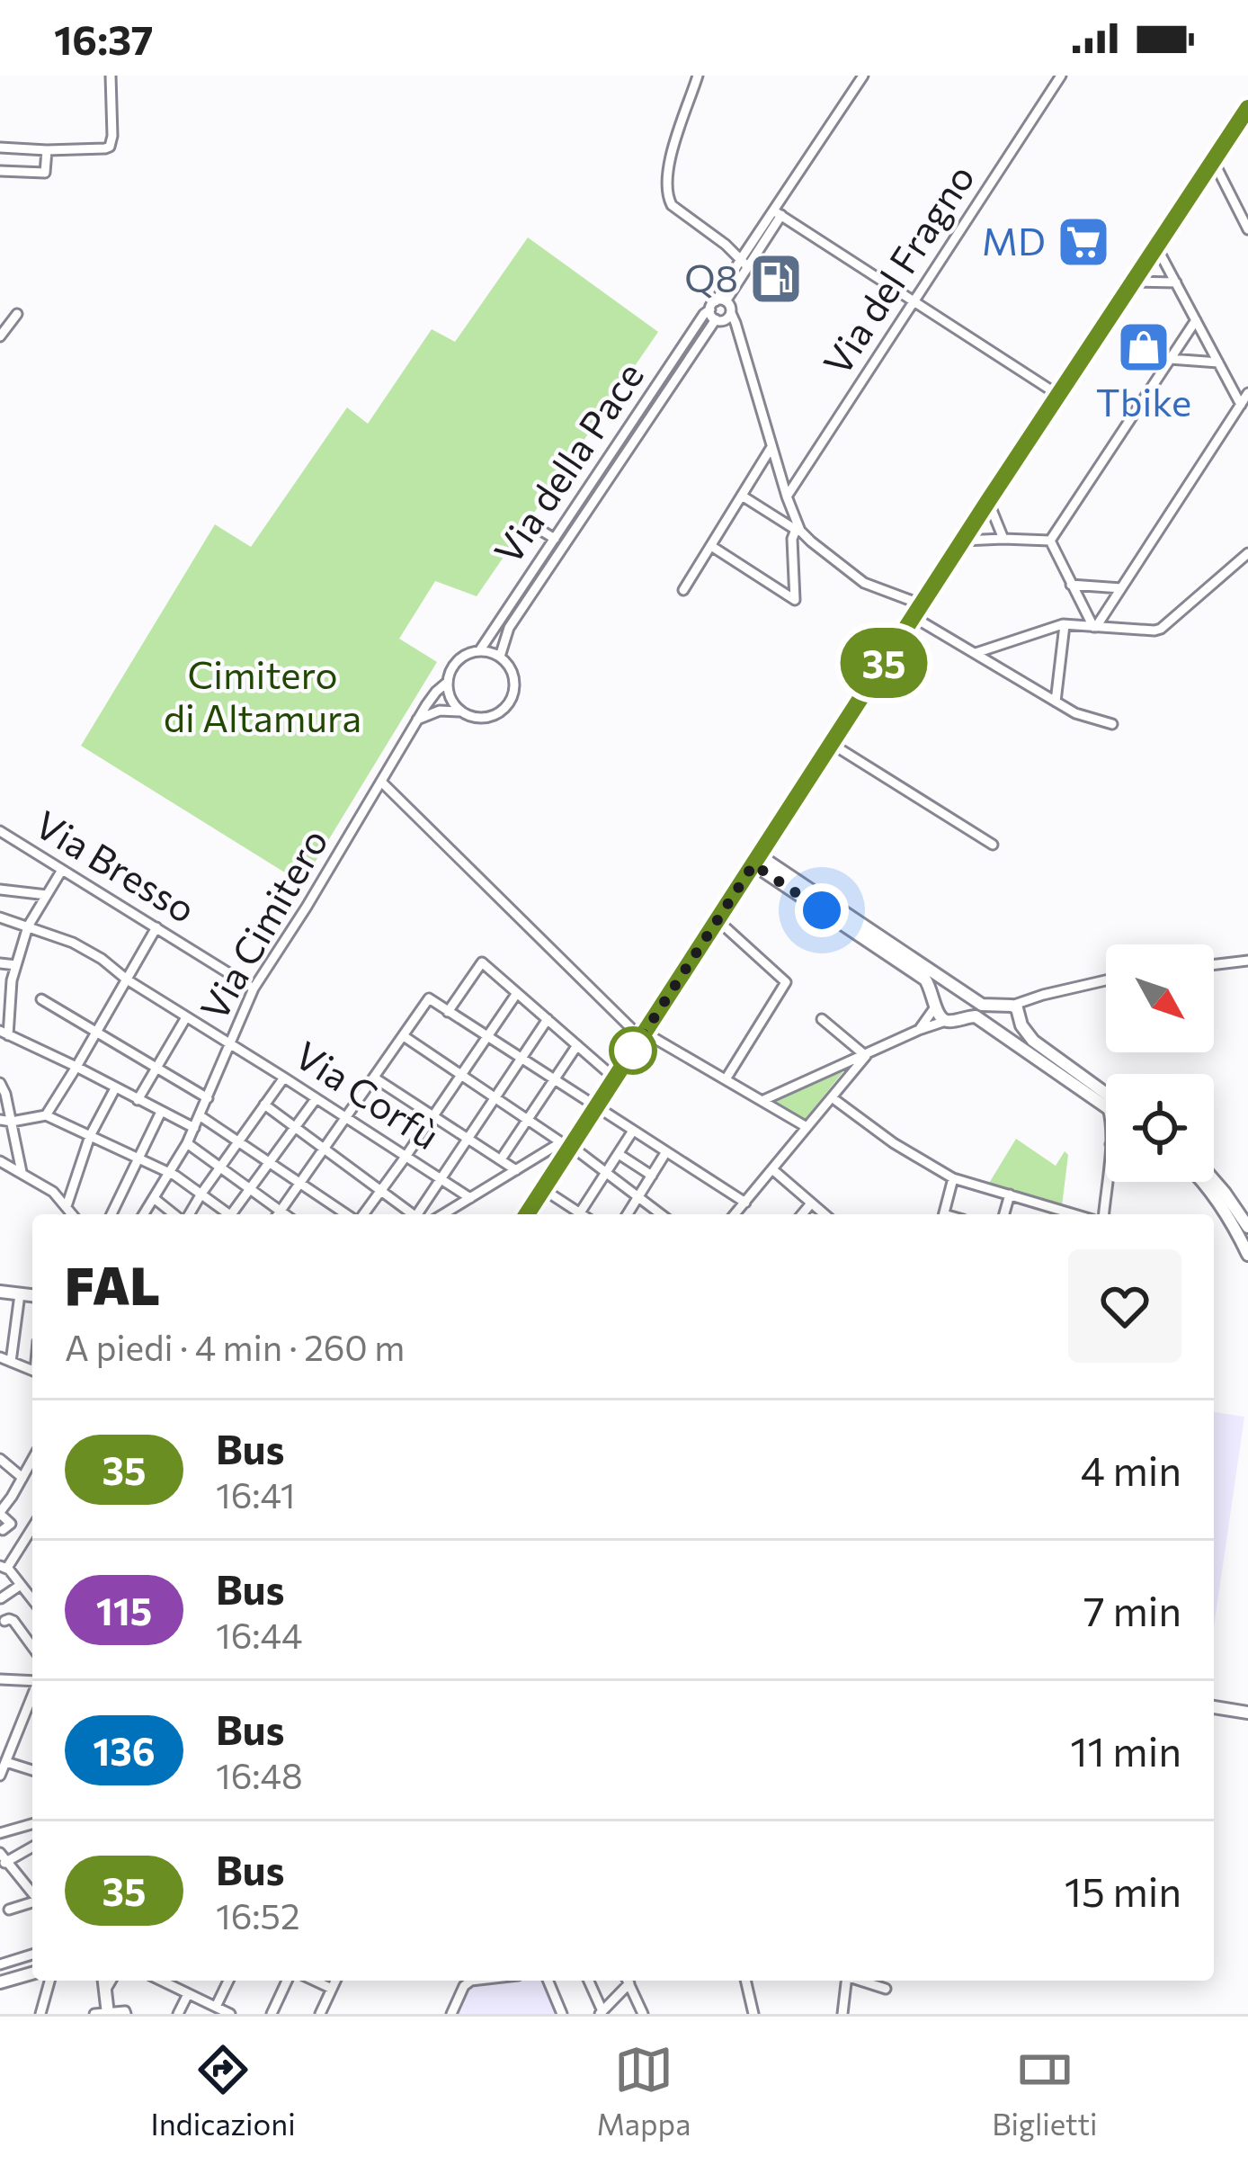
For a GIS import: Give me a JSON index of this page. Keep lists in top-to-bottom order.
{
  "streets": {
    "street": [
      "Via del Fragno",
      "Via della Pace",
      "Via Bresso",
      "Via Cimitero",
      "Via Corfù"
    ]
  },
  "crossings": [
    ["Via della Pace", "Via Cimitero"],
    ["Via Bresso", "Via Cimitero"],
    ["Via Cimitero", "Via Corfù"]
  ],
  "parks": ["Cimitero di Altamura"],
  "places": {
    "supermarket": ["MD"],
    "fuel station": ["Q8"],
    "shop": ["Tbike"]
  },
  "lines": ["bus line 35"],
  "north": "bottom right",
  "page": {
    "status": "16:37",
    "on_map": "35",
    "heading": ["FAL", "A piedi · 4 min · 260 m"],
    "list": [
      {
        "mark": "35",
        "name": "Bus",
        "note": "16:41",
        "value": "4 min"
      },
      {
        "mark": "115",
        "name": "Bus",
        "note": "16:44",
        "value": "7 min"
      },
      {
        "mark": "136",
        "name": "Bus",
        "note": "16:48",
        "value": "11 min"
      },
      {
        "mark": "35",
        "name": "Bus",
        "note": "16:52",
        "value": "15 min"
      }
    ],
    "tabs": ["Indicazioni", "Mappa", "Biglietti"]
  }
}
